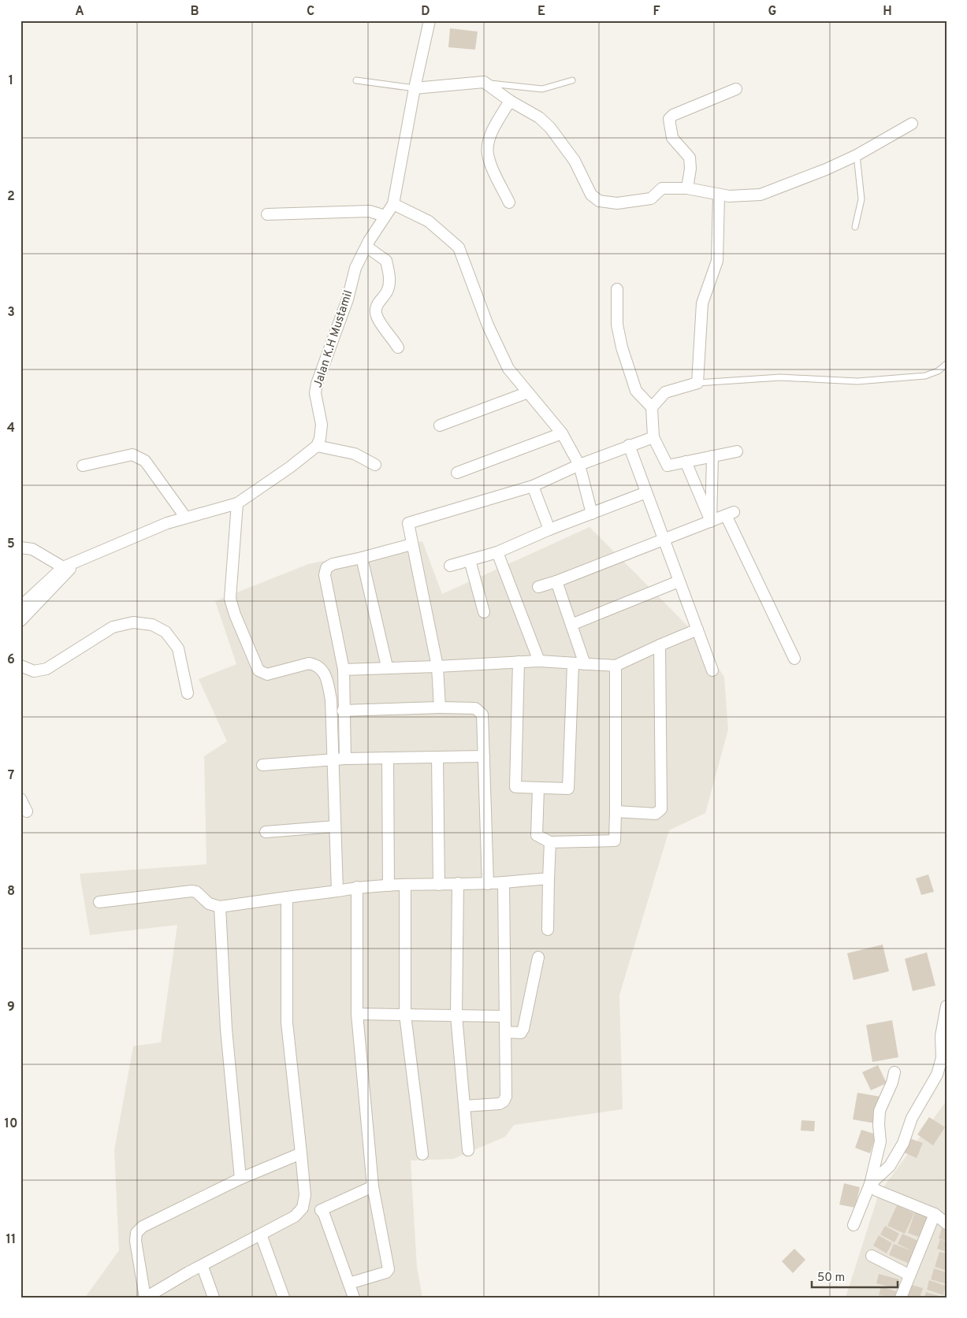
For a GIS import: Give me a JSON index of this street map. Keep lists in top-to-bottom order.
{
  "streets": {
    "street": ["Jalan K.H Mustamil"]
  },
  "scale_bar": "50 m",
  "grid": {
    "columns": [
      "A",
      "B",
      "C",
      "D",
      "E",
      "F",
      "G",
      "H"
    ],
    "rows": [
      "1",
      "2",
      "3",
      "4",
      "5",
      "6",
      "7",
      "8",
      "9",
      "10",
      "11"
    ]
  }
}
